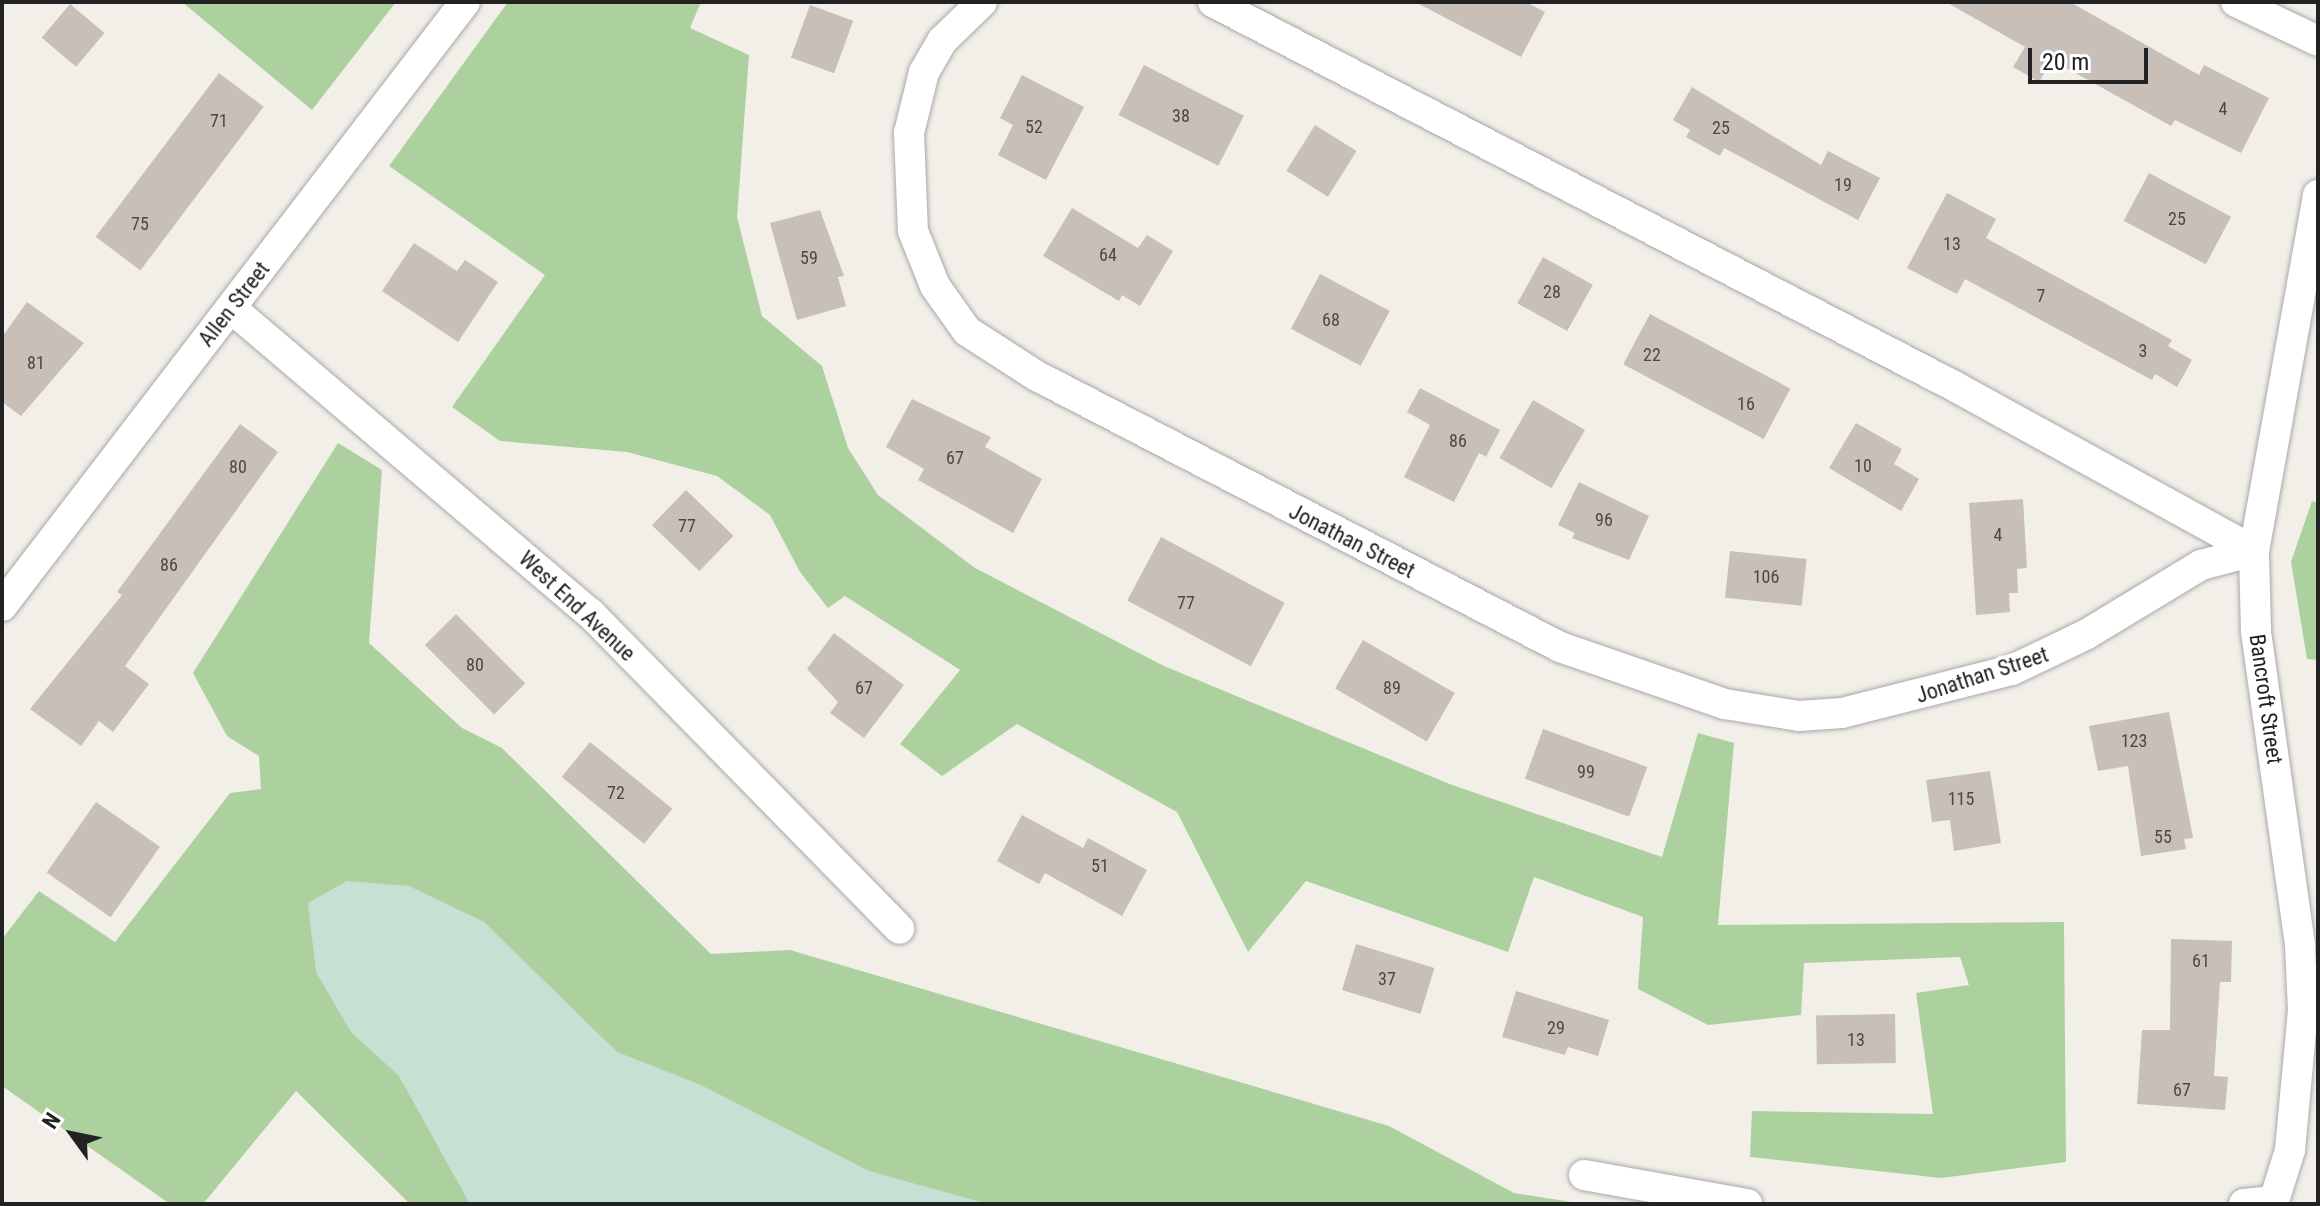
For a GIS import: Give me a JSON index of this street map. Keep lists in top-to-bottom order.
{
  "streets": {
    "street": [
      "Allen Street",
      "Jonathan Street",
      "West End Avenue",
      "Bancroft Street"
    ]
  },
  "crossings": [
    ["Allen Street", "West End Avenue"],
    ["Jonathan Street", "Bancroft Street"]
  ],
  "house_numbers": [
    "4",
    "38",
    "71",
    "52",
    "25",
    "19",
    "25",
    "75",
    "13",
    "64",
    "59",
    "28",
    "7",
    "68",
    "3",
    "22",
    "81",
    "16",
    "86",
    "67",
    "10",
    "80",
    "96",
    "77",
    "4",
    "86",
    "106",
    "77",
    "80",
    "67",
    "89",
    "123",
    "99",
    "72",
    "115",
    "55",
    "51",
    "61",
    "37",
    "29",
    "13",
    "67"
  ],
  "scale_bar": "20 m",
  "north": "top left"
}
